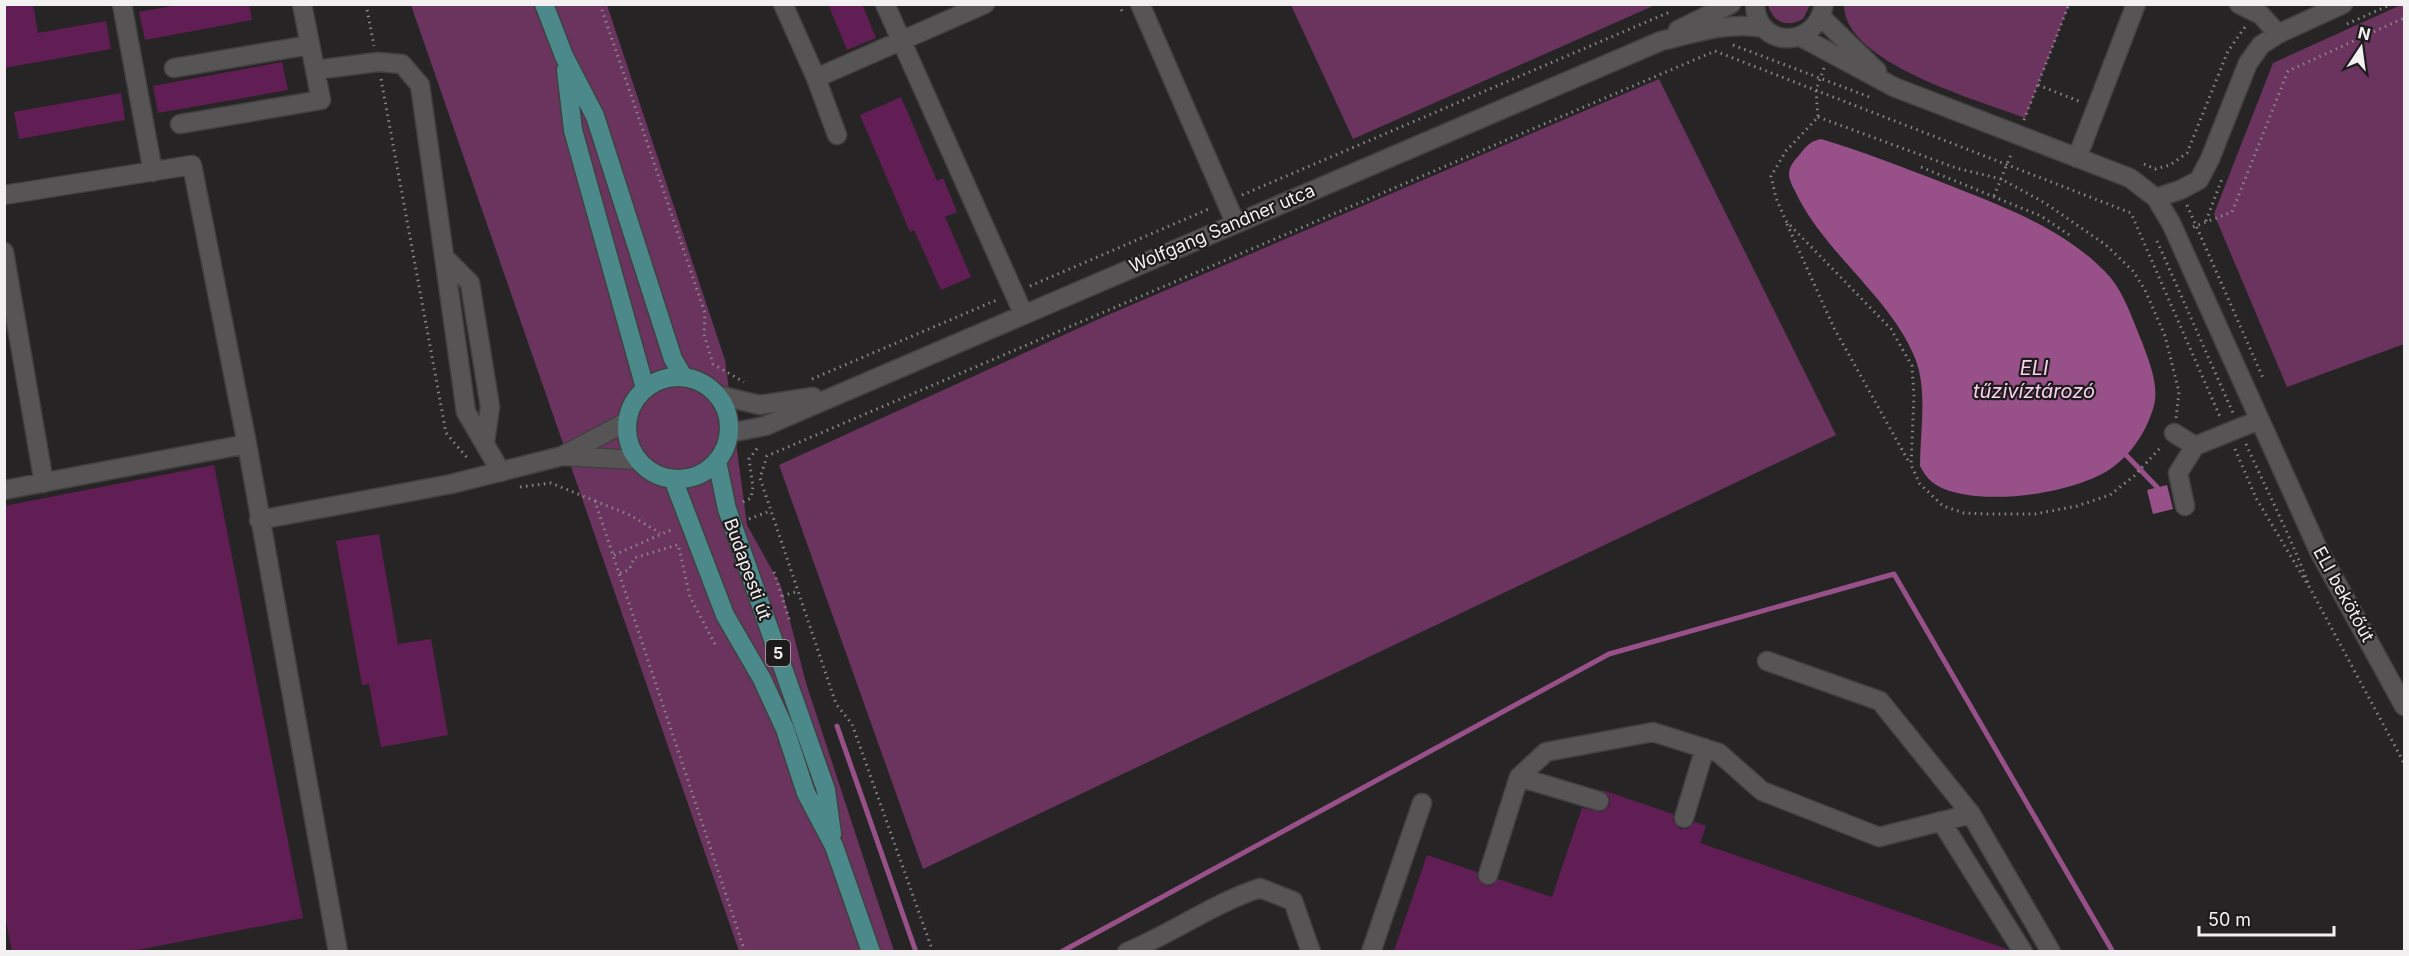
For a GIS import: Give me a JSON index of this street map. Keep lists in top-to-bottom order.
{
  "streets": {
    "main road": ["Budapesti út", "5"],
    "street": ["Wolfgang Sandner utca", "ELI bekötőút"]
  },
  "crossings": [
    ["Wolfgang Sandner utca", "Budapesti út"]
  ],
  "water": ["ELI tűzivíztározó"],
  "scale_bar": "50 m",
  "north": "top"
}
